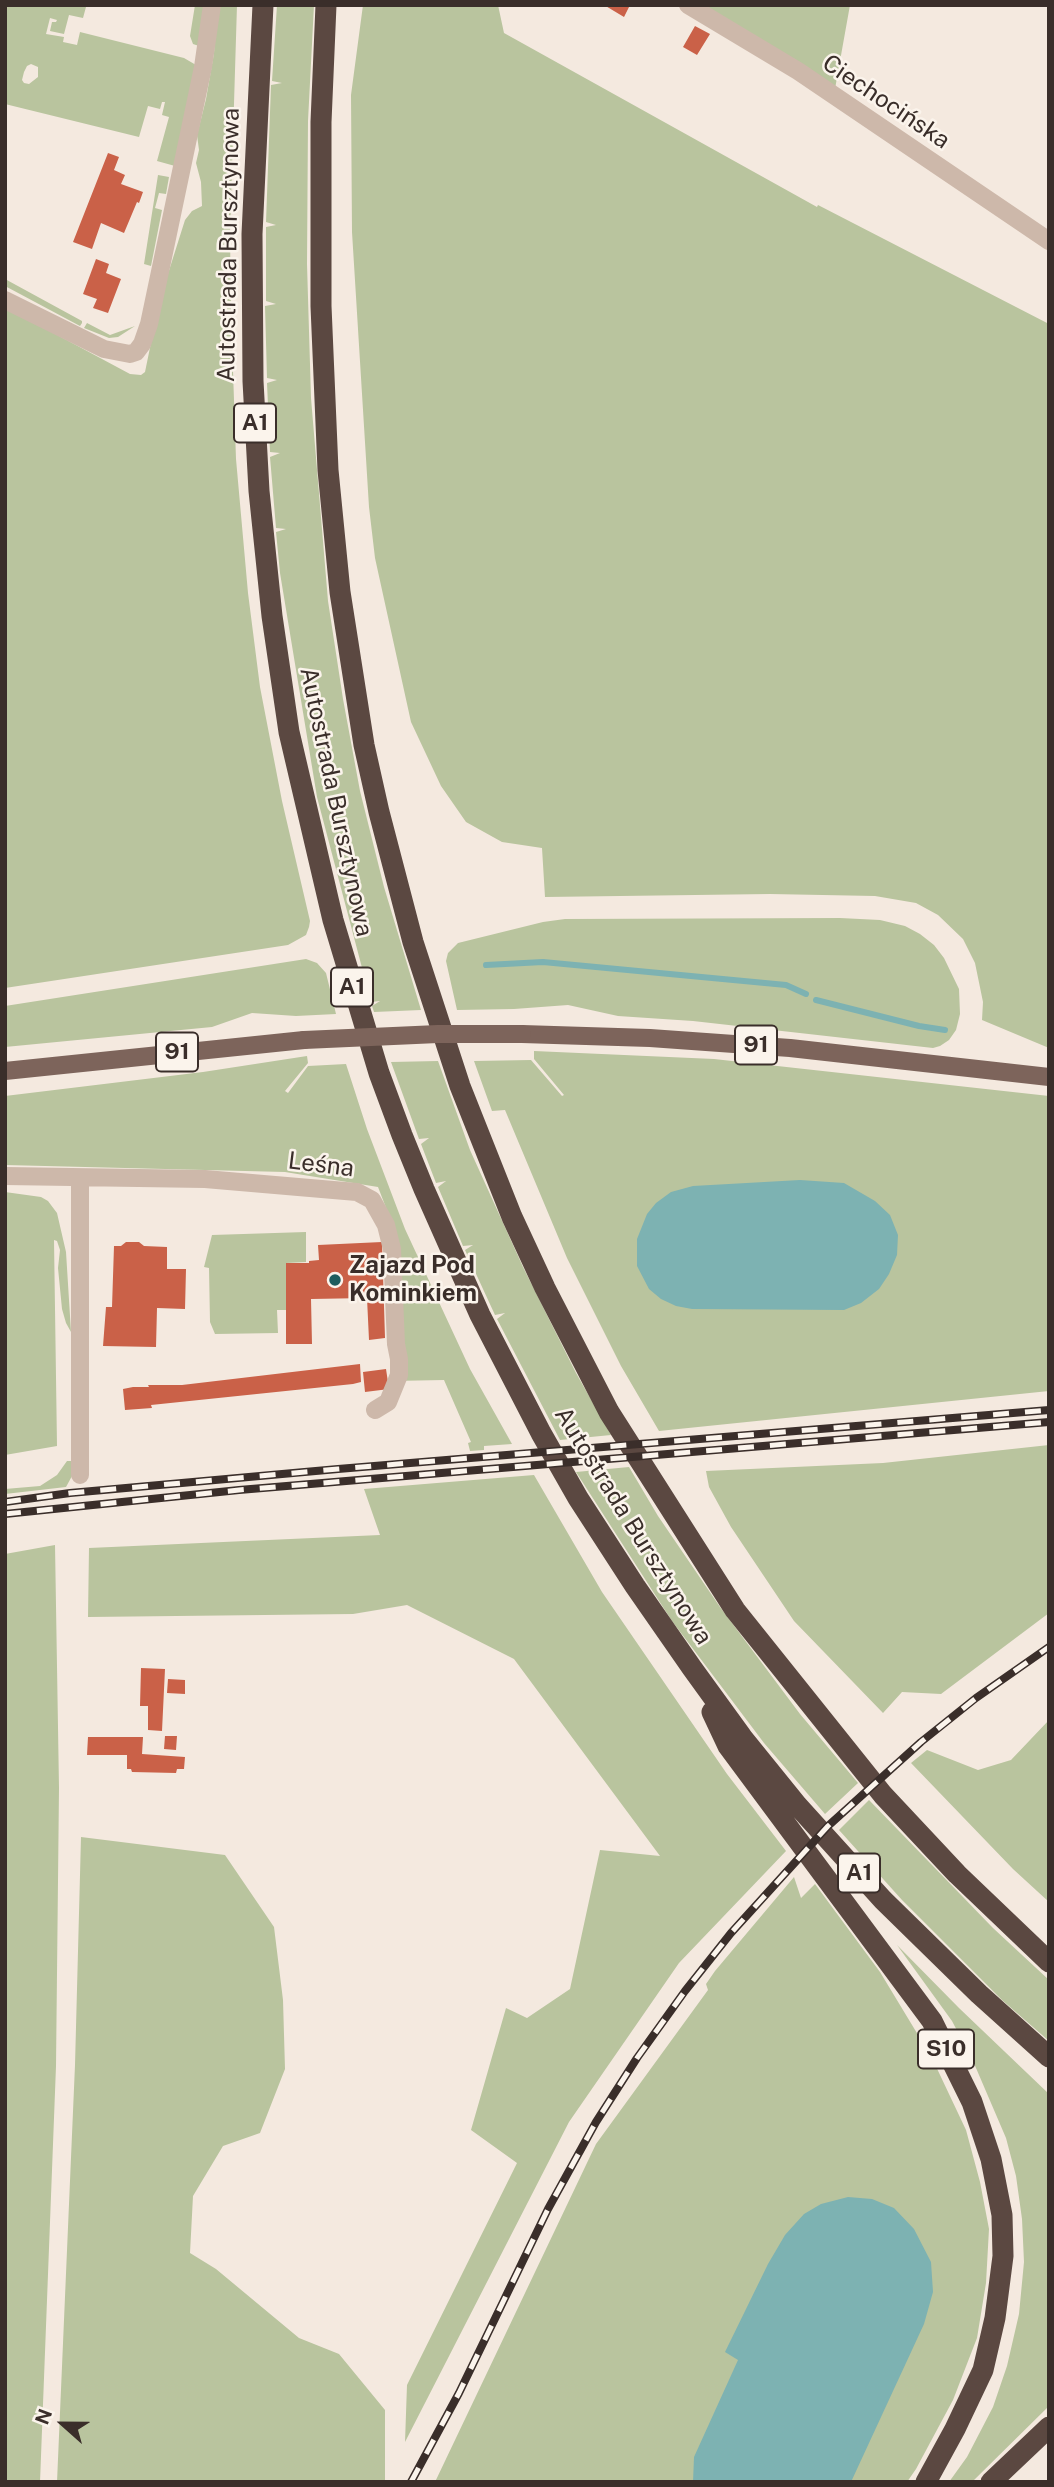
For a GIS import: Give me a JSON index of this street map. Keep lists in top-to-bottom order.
{
  "streets": {
    "highway": ["Autostrada Bursztynowa", "A1", "S10"],
    "main road": ["91"],
    "street": ["Ciechocińska", "Leśna"]
  },
  "crossings": [
    ["Autostrada Bursztynowa", "S10"]
  ],
  "places": ["Zajazd Pod Kominkiem"],
  "north": "left"
}
